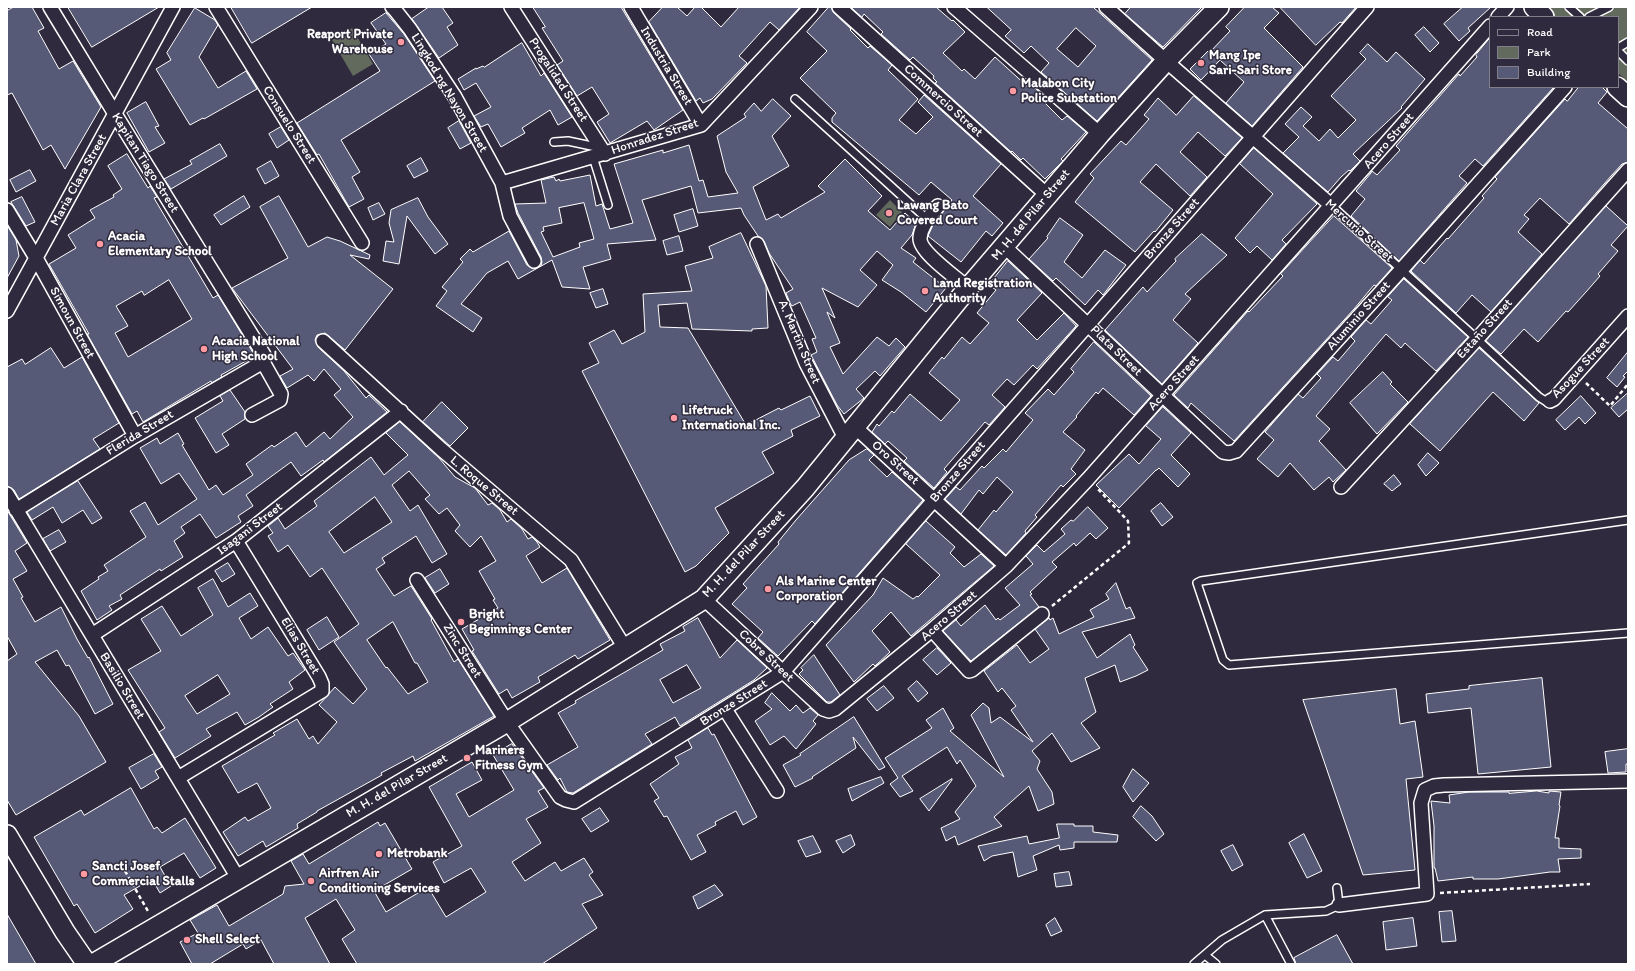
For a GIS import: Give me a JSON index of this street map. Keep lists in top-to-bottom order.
{
  "streets": {
    "main road": ["M. H. del Pilar Street"],
    "street": [
      "Industria Street",
      "Progalidad Street",
      "Lingkod ng Nayon Street",
      "Commercio Street",
      "Consuelo Street",
      "Honradez Street",
      "Acero Street",
      "Kapitan Tiago Street",
      "Maria Clara Street",
      "Bronze Street",
      "Mercurio Street",
      "Aluminio Street",
      "Simoun Street",
      "Estaño Street",
      "A. Martin Street",
      "Plata Street",
      "Asogue Street",
      "Flerida Street",
      "Oro Street",
      "L. Roque Street",
      "Isagani Street",
      "Elias Street",
      "Zinc Street",
      "Cobre Street",
      "Basilio Street"
    ]
  },
  "crossings": [
    ["Industria Street", "Honradez Street"],
    ["Progalidad Street", "Honradez Street"],
    ["Lingkod ng Nayon Street", "Honradez Street"],
    ["Commercio Street", "M. H. del Pilar Street"],
    ["Acero Street", "Mercurio Street"],
    ["Acero Street", "Plata Street"],
    ["Acero Street", "Oro Street"],
    ["Acero Street", "Cobre Street"],
    ["Kapitan Tiago Street", "Maria Clara Street"],
    ["Kapitan Tiago Street", "Flerida Street"],
    ["Maria Clara Street", "Simoun Street"],
    ["M. H. del Pilar Street", "Bronze Street"],
    ["M. H. del Pilar Street", "Mercurio Street"],
    ["M. H. del Pilar Street", "A. Martin Street"],
    ["M. H. del Pilar Street", "Plata Street"],
    ["M. H. del Pilar Street", "Oro Street"],
    ["M. H. del Pilar Street", "L. Roque Street"],
    ["M. H. del Pilar Street", "Zinc Street"],
    ["M. H. del Pilar Street", "Cobre Street"],
    ["M. H. del Pilar Street", "Basilio Street"],
    ["Bronze Street", "Mercurio Street"],
    ["Bronze Street", "Plata Street"],
    ["Bronze Street", "Oro Street"],
    ["Bronze Street", "Zinc Street"],
    ["Bronze Street", "Cobre Street"],
    ["Mercurio Street", "Aluminio Street"],
    ["Mercurio Street", "Estaño Street"],
    ["Mercurio Street", "Asogue Street"],
    ["Aluminio Street", "Plata Street"],
    ["Simoun Street", "Flerida Street"],
    ["A. Martin Street", "Oro Street"],
    ["Flerida Street", "Basilio Street"],
    ["L. Roque Street", "Isagani Street"],
    ["Isagani Street", "Elias Street"],
    ["Isagani Street", "Basilio Street"],
    ["Elias Street", "Basilio Street"]
  ],
  "places": [
    "Reaport Private Warehouse",
    "Mang Ipe Sari-Sari Store",
    "Malabon City Police Substation",
    "Lawang Bato Covered Court",
    "Acacia Elementary School",
    "Land Registration Authority",
    "Acacia National High School",
    "Lifetruck International Inc.",
    "Als Marine Center Corporation",
    "Bright Beginnings Center",
    "Mariners Fitness Gym",
    "Metrobank",
    "Sancti Josef Commercial Stalls",
    "Airfren Air Conditioning Services",
    "Shell Select"
  ],
  "legend": ["Road", "Park", "Building"]
}
